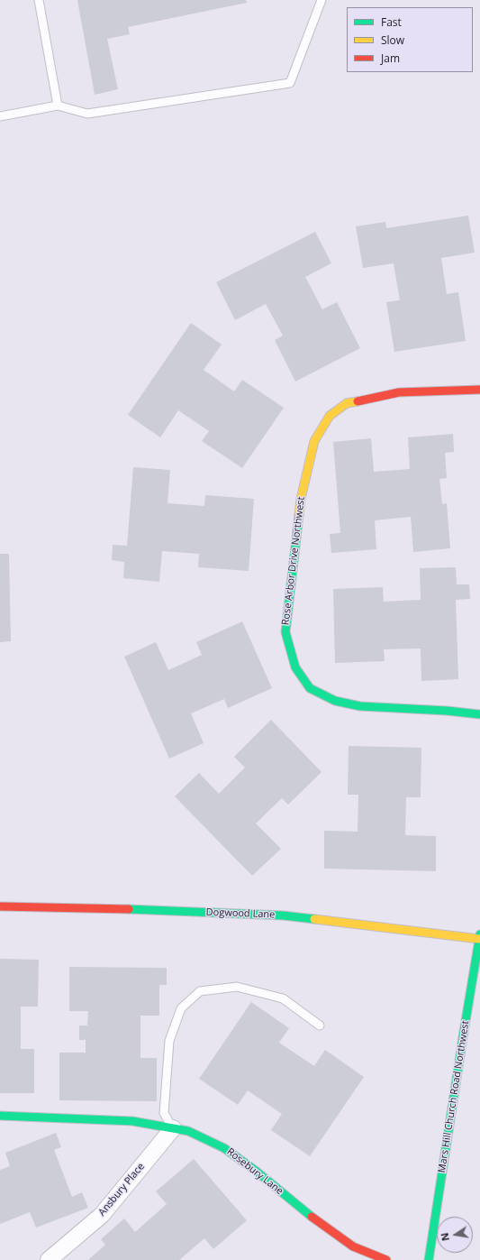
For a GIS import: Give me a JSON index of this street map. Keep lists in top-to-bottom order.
{
  "streets": {
    "street": [
      "Rose Arbor Drive Northwest",
      "Dogwood Lane",
      "Mars Hill Church Road Northwest",
      "Rosebury Lane",
      "Ansbury Place"
    ]
  },
  "crossings": [
    ["Dogwood Lane", "Mars Hill Church Road Northwest"],
    ["Rosebury Lane", "Ansbury Place"]
  ],
  "legend": ["Fast", "Slow", "Jam"],
  "north": "left"
}
